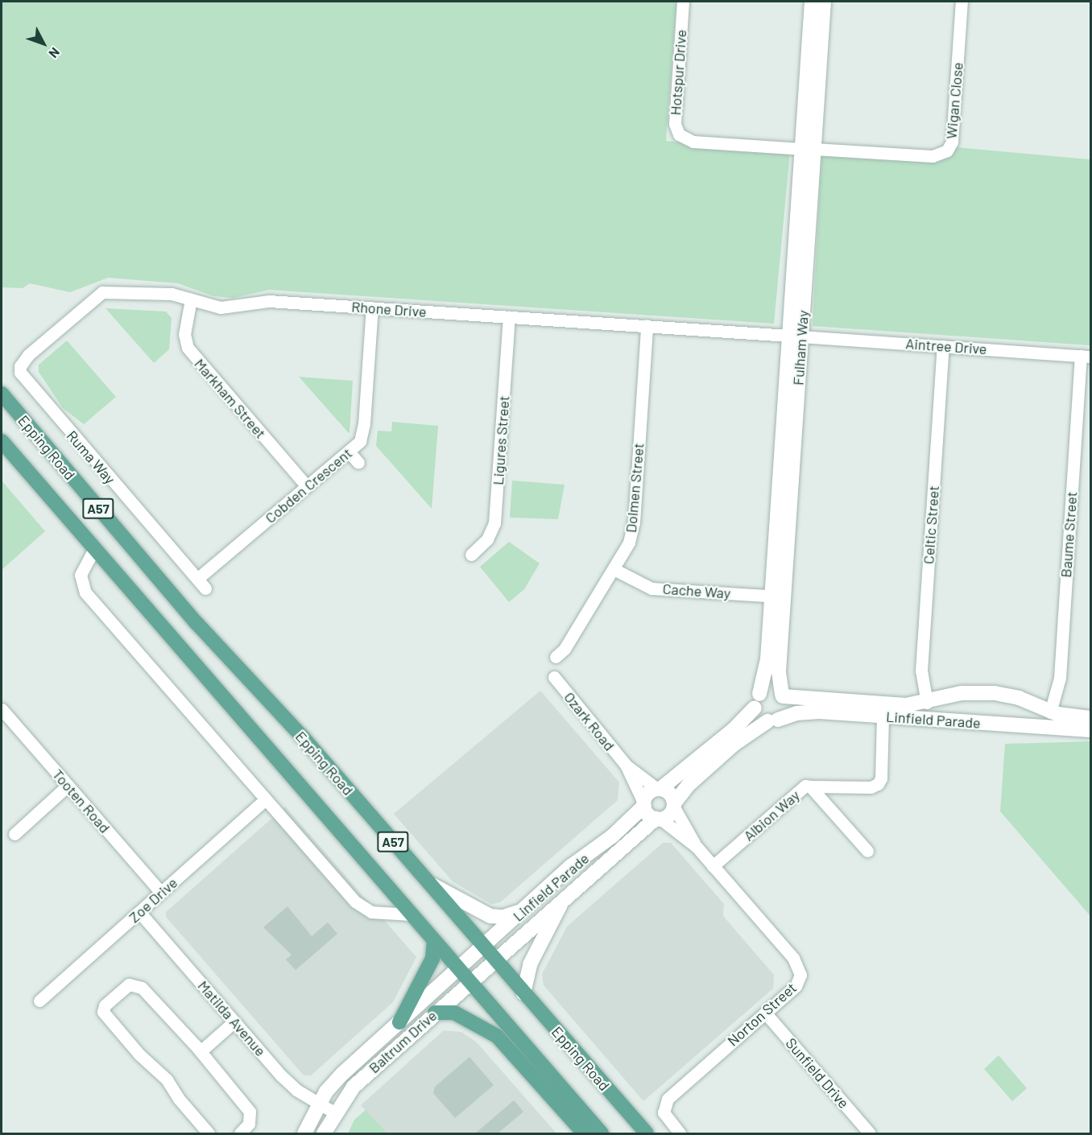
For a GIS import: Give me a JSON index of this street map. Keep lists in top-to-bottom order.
{
  "streets": {
    "main road": ["Epping Road", "A57"],
    "street": [
      "Hotspur Drive",
      "Wigan Close",
      "Rhone Drive",
      "Aintree Drive",
      "Fulham Way",
      "Markham Street",
      "Ligures Street",
      "Ruma Way",
      "Cobden Crescent",
      "Dolmen Street",
      "Celtic Street",
      "Baume Street",
      "Cache Way",
      "Linfield Parade",
      "Ozark Road",
      "Tooten Road",
      "Albion Way",
      "Zoe Drive",
      "Norton Street",
      "Matilda Avenue",
      "Baltrum Drive",
      "Sunfield Drive"
    ]
  },
  "crossings": [
    ["Hotspur Drive", "Wigan Close"],
    ["Hotspur Drive", "Fulham Way"],
    ["Wigan Close", "Fulham Way"],
    ["Rhone Drive", "Aintree Drive"],
    ["Rhone Drive", "Fulham Way"],
    ["Rhone Drive", "Markham Street"],
    ["Rhone Drive", "Ligures Street"],
    ["Rhone Drive", "Ruma Way"],
    ["Rhone Drive", "Cobden Crescent"],
    ["Rhone Drive", "Dolmen Street"],
    ["Aintree Drive", "Fulham Way"],
    ["Aintree Drive", "Celtic Street"],
    ["Aintree Drive", "Baume Street"],
    ["Fulham Way", "Cache Way"],
    ["Fulham Way", "Linfield Parade"],
    ["Markham Street", "Cobden Crescent"],
    ["Epping Road", "Linfield Parade"],
    ["Epping Road", "Baltrum Drive"],
    ["Ruma Way", "Cobden Crescent"],
    ["Dolmen Street", "Cache Way"],
    ["Celtic Street", "Linfield Parade"],
    ["Baume Street", "Linfield Parade"],
    ["Linfield Parade", "Norton Street"],
    ["Linfield Parade", "Baltrum Drive"],
    ["Tooten Road", "Zoe Drive"],
    ["Albion Way", "Norton Street"],
    ["Zoe Drive", "Matilda Avenue"],
    ["Norton Street", "Sunfield Drive"],
    ["Matilda Avenue", "Baltrum Drive"]
  ],
  "north": "bottom right"
}
